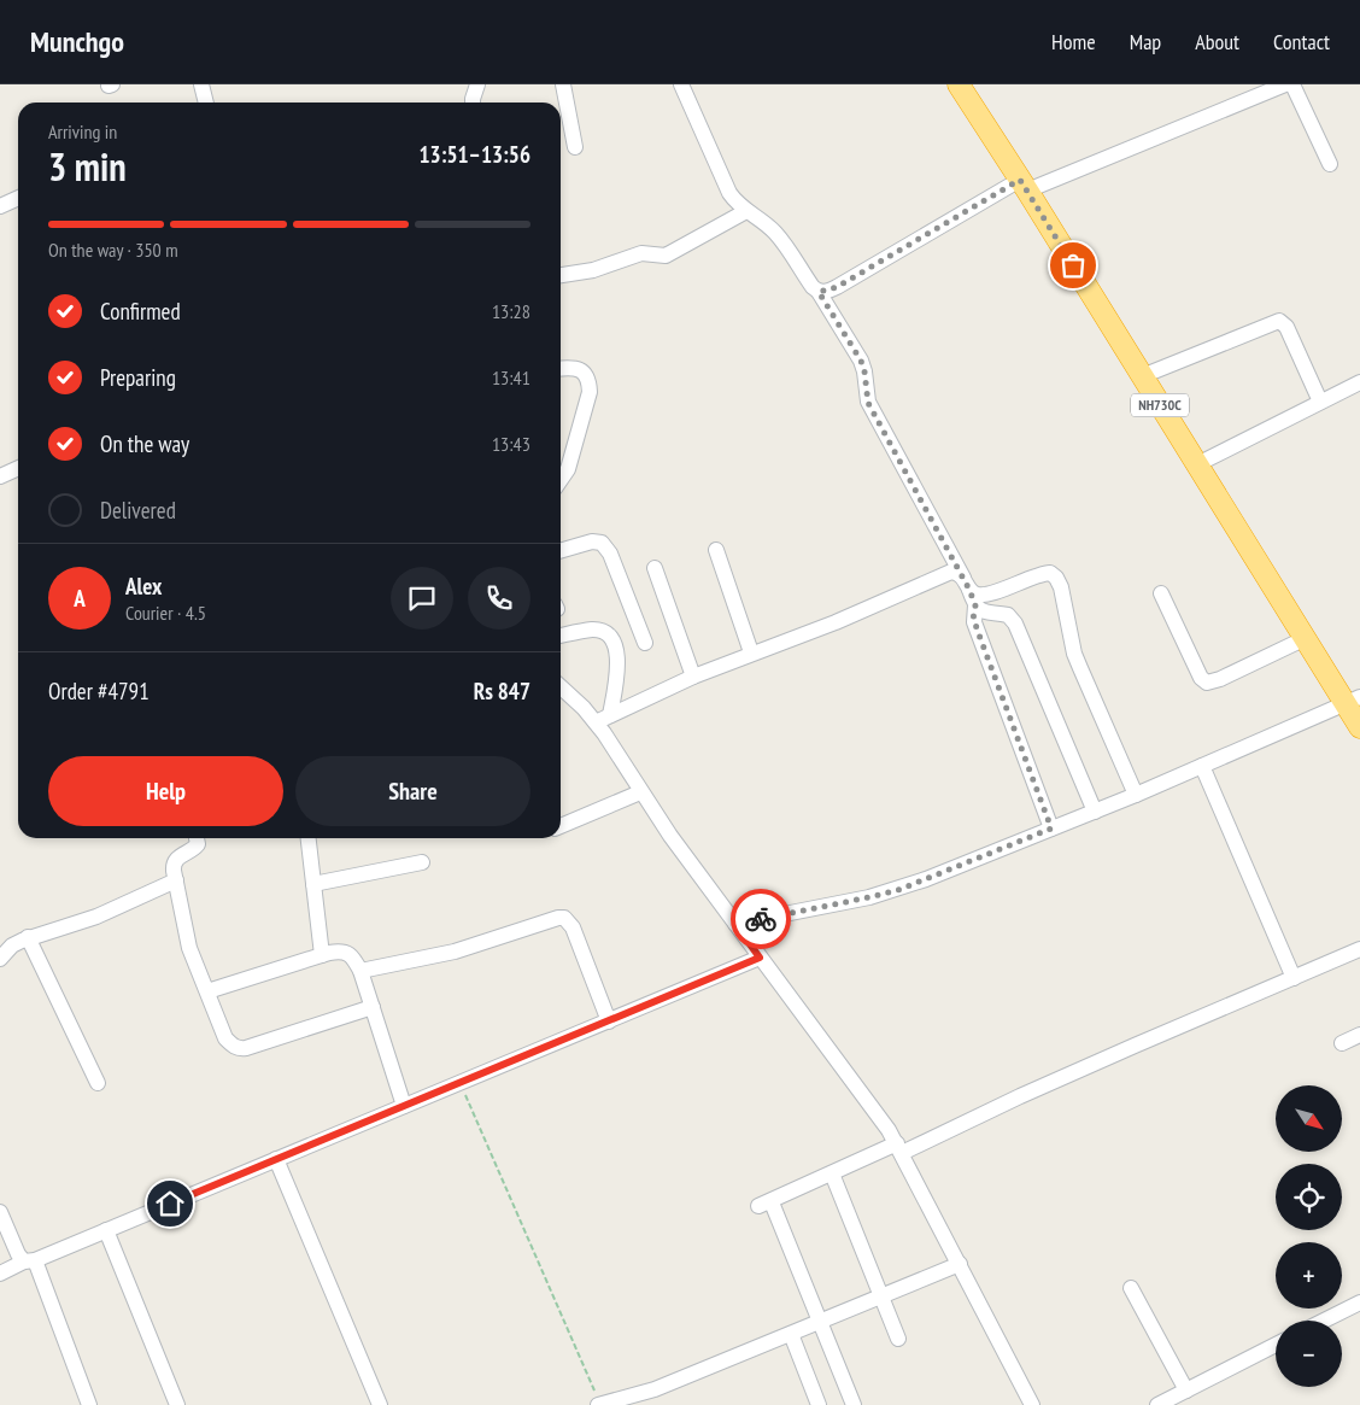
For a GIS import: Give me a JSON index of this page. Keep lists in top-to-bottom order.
{
  "streets": {
    "highway": ["NH730C"]
  },
  "north": "bottom right",
  "page": {
    "header": "Munchgo",
    "nav": [
      "Home",
      "Map",
      "About",
      "Contact"
    ],
    "heading": ["3 min", "Arriving in", "13:51–13:56"],
    "panel": [
      "Alex",
      "Courier · 4.5",
      "Order #4791",
      "Rs 847"
    ],
    "bar": "On the way · 350 m",
    "list": [
      ["Confirmed", "13:28"],
      ["Preparing", "13:41"],
      ["On the way", "13:43"],
      "Delivered"
    ],
    "round": "A",
    "buttons": ["Help", "Share"],
    "map_buttons": ["+", "−"]
  }
}
